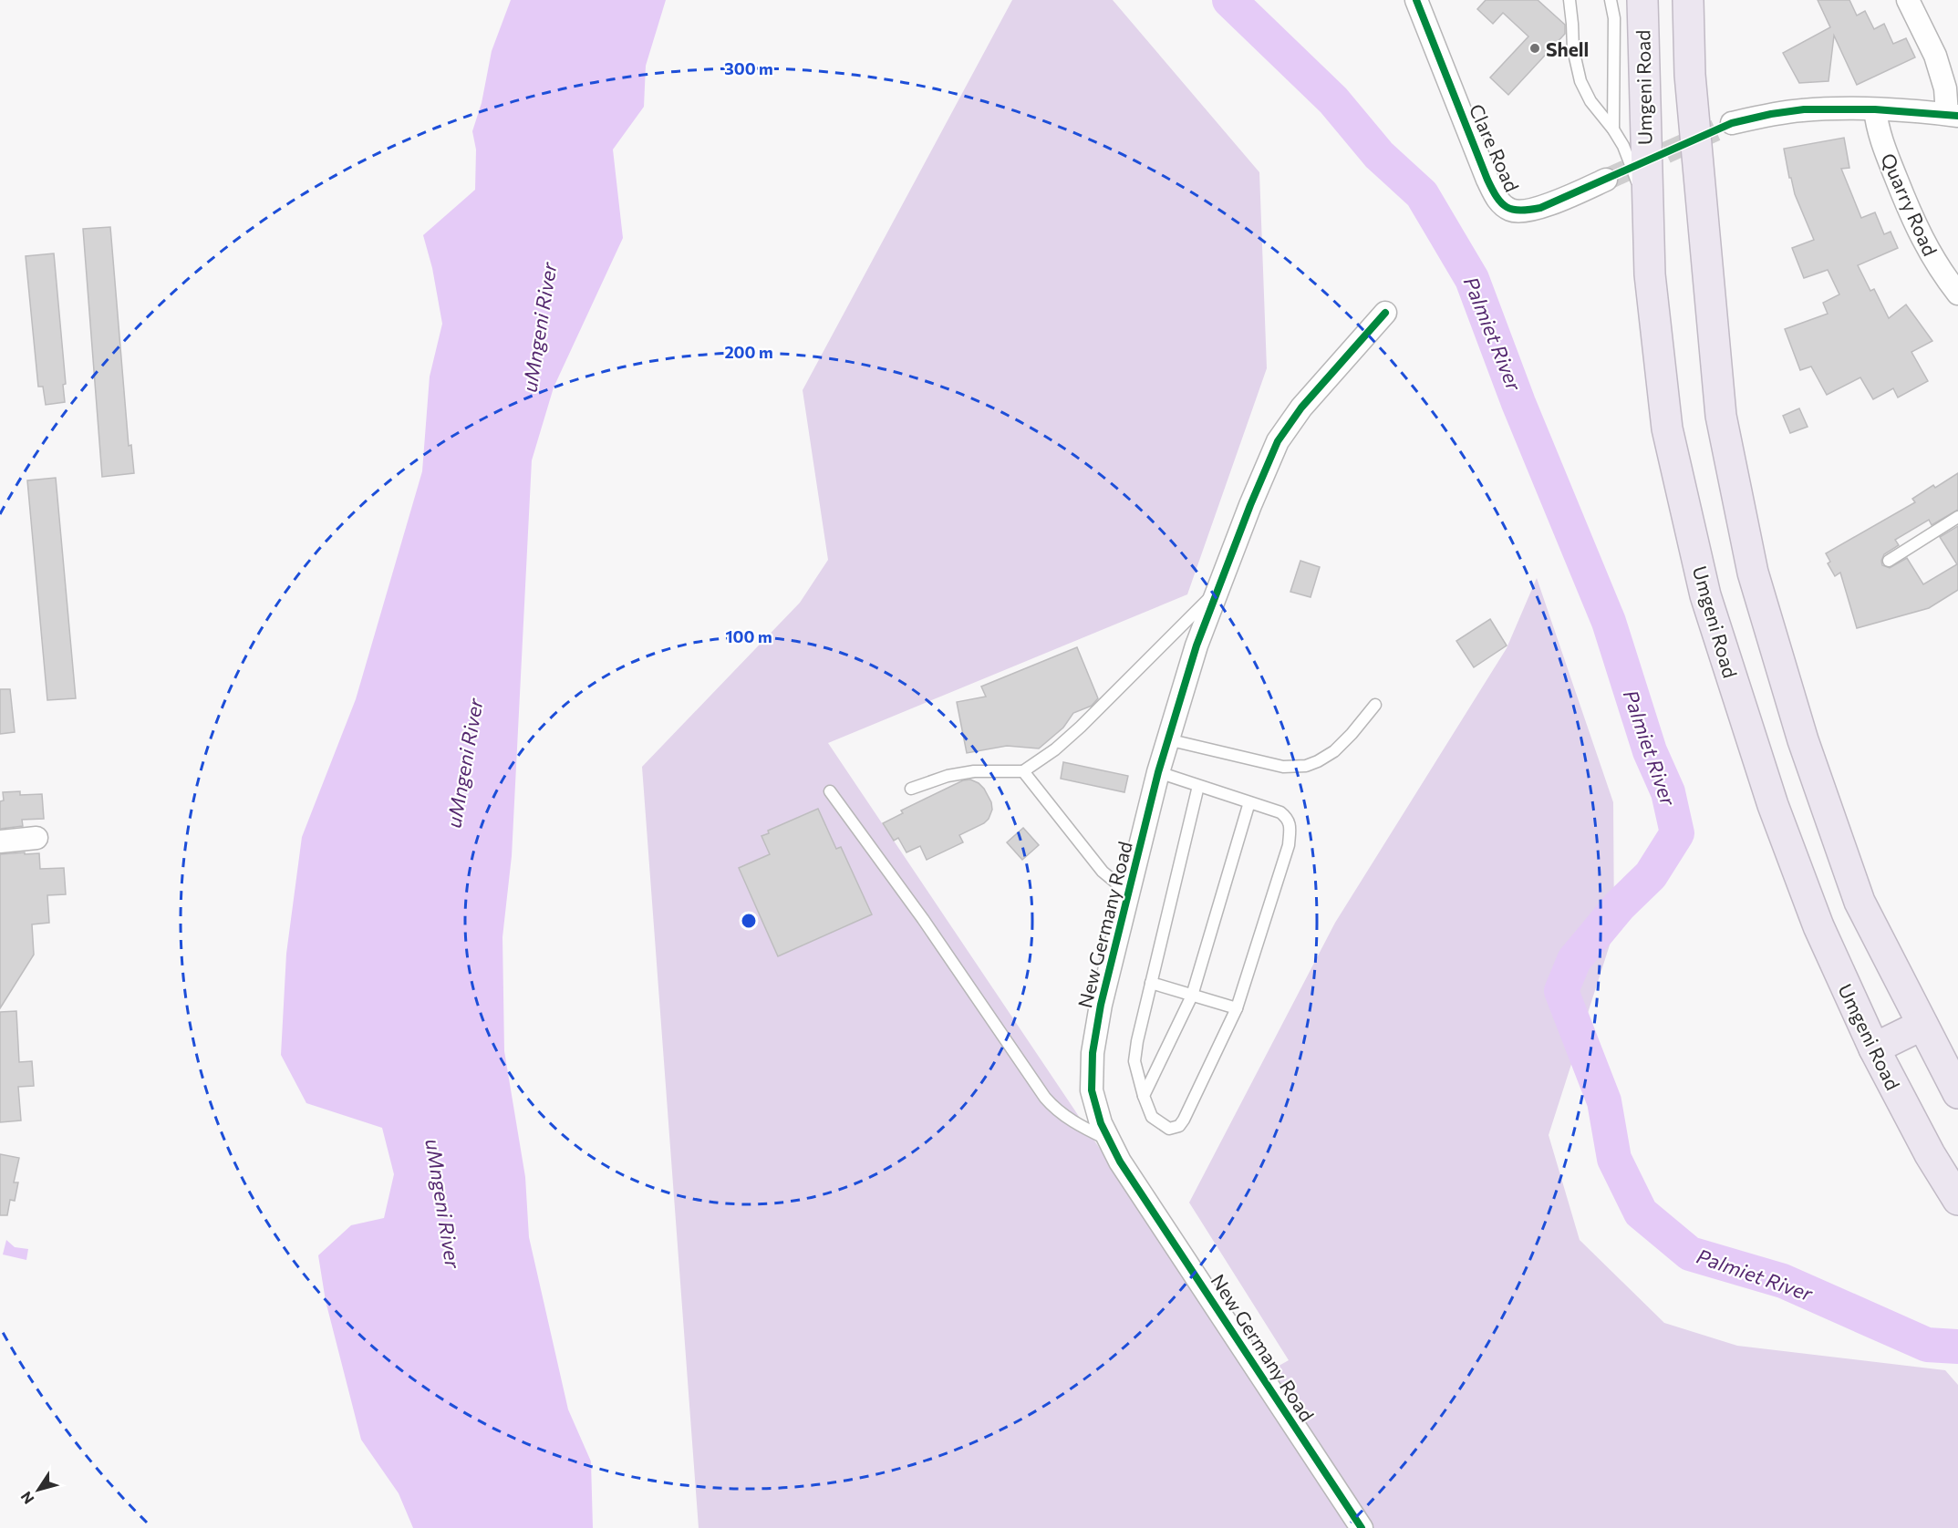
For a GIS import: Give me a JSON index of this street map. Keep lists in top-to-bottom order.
{
  "streets": {
    "highway": ["Umgeni Road"],
    "street": ["Clare Road", "Quarry Road", "New Germany Road"]
  },
  "water": ["uMngeni River", "Palmiet River"],
  "places": ["Shell"],
  "north": "bottom left",
  "rings": ["300 m", "200 m", "100 m"]
}
